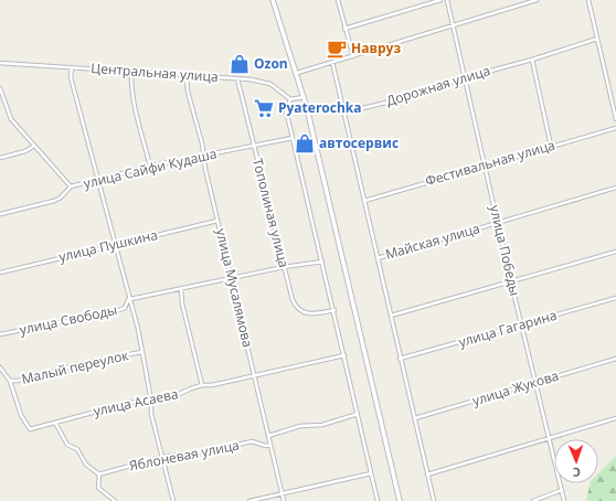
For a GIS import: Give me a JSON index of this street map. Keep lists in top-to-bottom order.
{
  "streets": {
    "street": [
      "Центральная улица",
      "Дорожная улица",
      "Фестивальная улица",
      "улица Сайфи Кудаша",
      "Тополиная улица",
      "Майская улица",
      "улица Пушкина",
      "улица Победы",
      "улица Мусалямова",
      "улица Свободы",
      "улица Гагарина",
      "Малый переулок",
      "улица Жукова",
      "улица Асаева",
      "Яблоневая улица"
    ]
  },
  "crossings": [
    ["Центральная улица", "Тополиная улица"],
    ["Центральная улица", "улица Мусалямова"],
    ["Дорожная улица", "улица Победы"],
    ["Фестивальная улица", "улица Победы"],
    ["улица Сайфи Кудаша", "Тополиная улица"],
    ["улица Сайфи Кудаша", "улица Мусалямова"],
    ["Тополиная улица", "улица Свободы"],
    ["Майская улица", "улица Победы"],
    ["улица Пушкина", "улица Мусалямова"],
    ["улица Победы", "улица Гагарина"],
    ["улица Победы", "улица Жукова"],
    ["улица Мусалямова", "улица Свободы"],
    ["улица Мусалямова", "улица Асаева"],
    ["улица Мусалямова", "Яблоневая улица"],
    ["Малый переулок", "улица Асаева"]
  ],
  "places": {
    "cafe": ["Навруз"],
    "shop": ["Ozon", "автосервис"],
    "supermarket": ["Pyaterochka"]
  },
  "north": "bottom"
}
